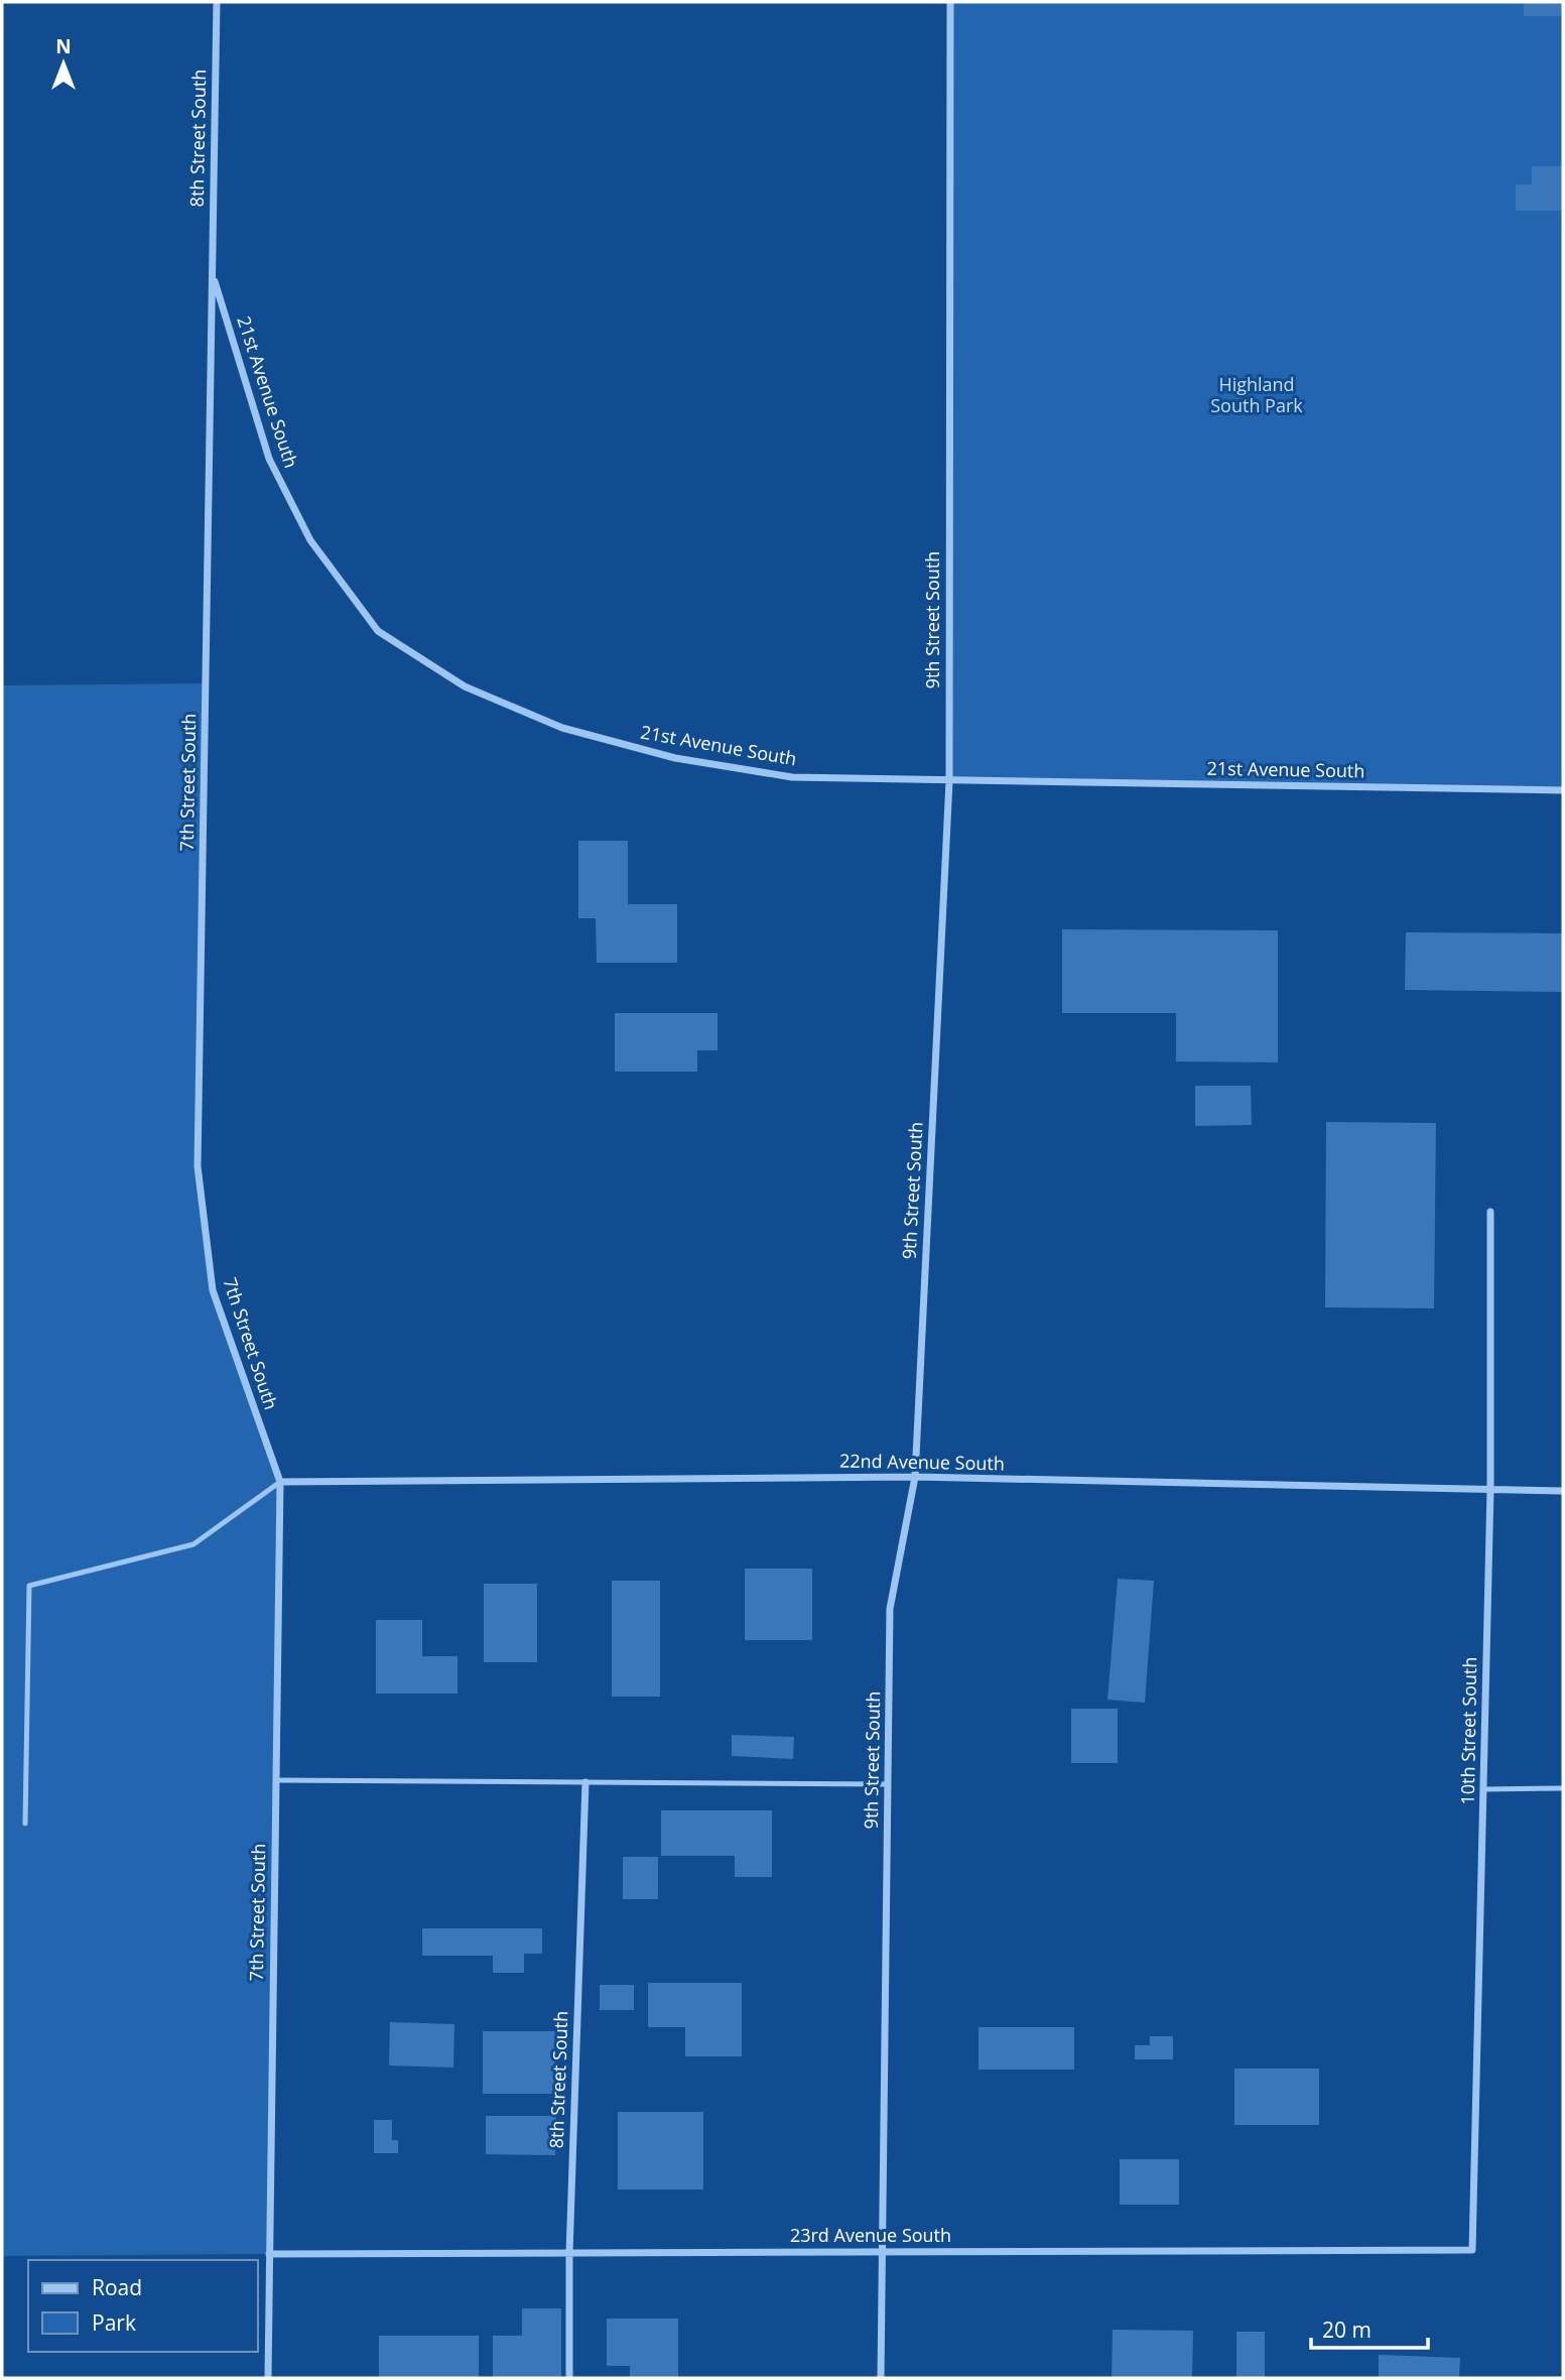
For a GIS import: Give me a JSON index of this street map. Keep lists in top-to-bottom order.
{
  "streets": {
    "street": [
      "8th Street South",
      "21st Avenue South",
      "9th Street South",
      "7th Street South",
      "22nd Avenue South",
      "10th Street South",
      "23rd Avenue South"
    ]
  },
  "crossings": [
    ["8th Street South", "21st Avenue South"],
    ["8th Street South", "7th Street South"],
    ["8th Street South", "23rd Avenue South"],
    ["21st Avenue South", "9th Street South"],
    ["21st Avenue South", "7th Street South"],
    ["9th Street South", "22nd Avenue South"],
    ["9th Street South", "23rd Avenue South"],
    ["7th Street South", "22nd Avenue South"],
    ["7th Street South", "23rd Avenue South"],
    ["22nd Avenue South", "10th Street South"],
    ["10th Street South", "23rd Avenue South"]
  ],
  "parks": ["Highland South Park"],
  "legend": ["Road", "Park"],
  "scale_bar": "20 m",
  "north": "top"
}
